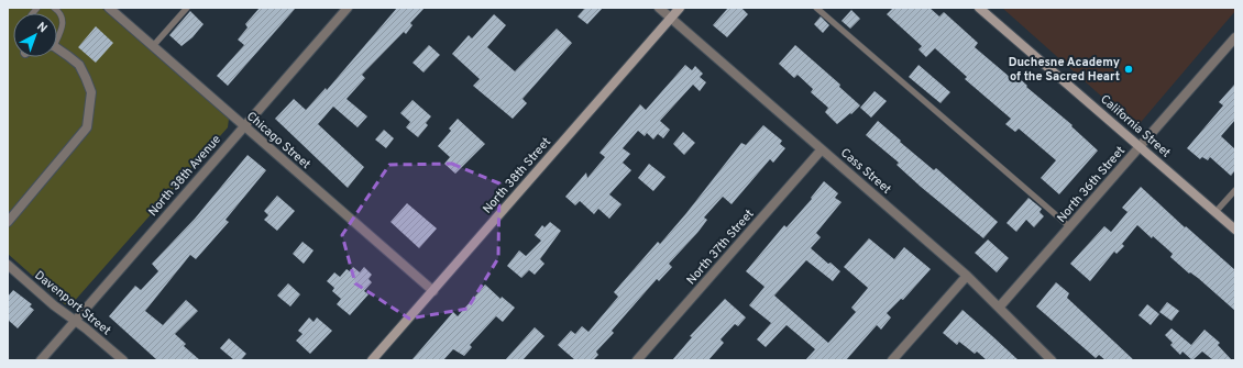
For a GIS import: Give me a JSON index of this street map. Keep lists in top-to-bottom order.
{
  "streets": {
    "street": [
      "California Street",
      "Chicago Street",
      "Cass Street",
      "North 38th Avenue",
      "North 38th Street",
      "North 36th Street",
      "North 37th Street",
      "Davenport Street"
    ]
  },
  "crossings": [
    ["California Street", "North 36th Street"],
    ["Chicago Street", "North 38th Avenue"],
    ["Chicago Street", "North 38th Street"],
    ["Cass Street", "North 38th Street"],
    ["Cass Street", "North 36th Street"],
    ["Cass Street", "North 37th Street"],
    ["North 38th Avenue", "Davenport Street"]
  ],
  "places": ["Duchesne Academy of the Sacred Heart"],
  "north": "top right"
}
